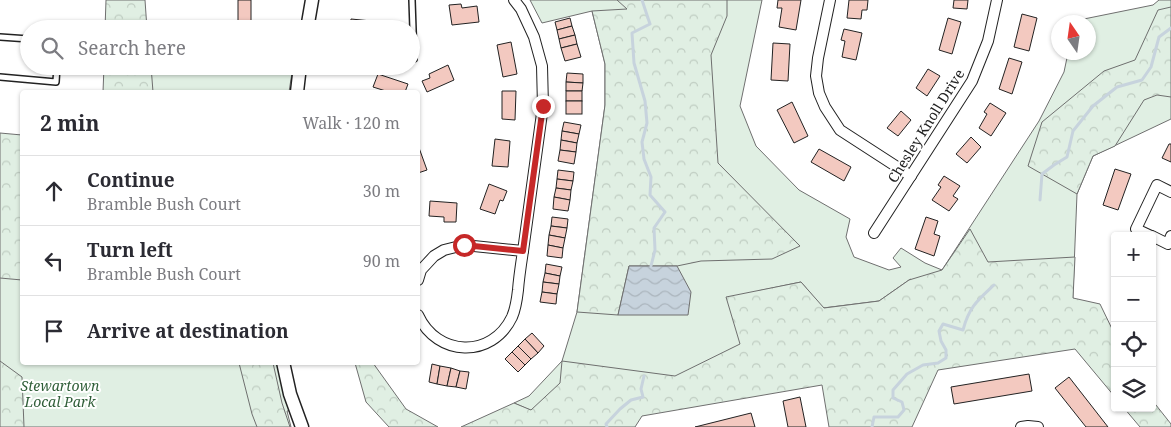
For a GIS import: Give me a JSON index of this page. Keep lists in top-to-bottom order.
{
  "streets": {
    "street": ["Chesley Knoll Drive"]
  },
  "parks": ["Stewartown Local Park"],
  "north": "top",
  "page": {
    "search": "Search here",
    "heading": ["2 min", "Walk · 120 m"],
    "list": [
      ["Continue", "Bramble Bush Court", "30 m"],
      ["Turn left", "Bramble Bush Court", "90 m"],
      "Arrive at destination"
    ],
    "map_buttons": ["+", "−"]
  }
}
